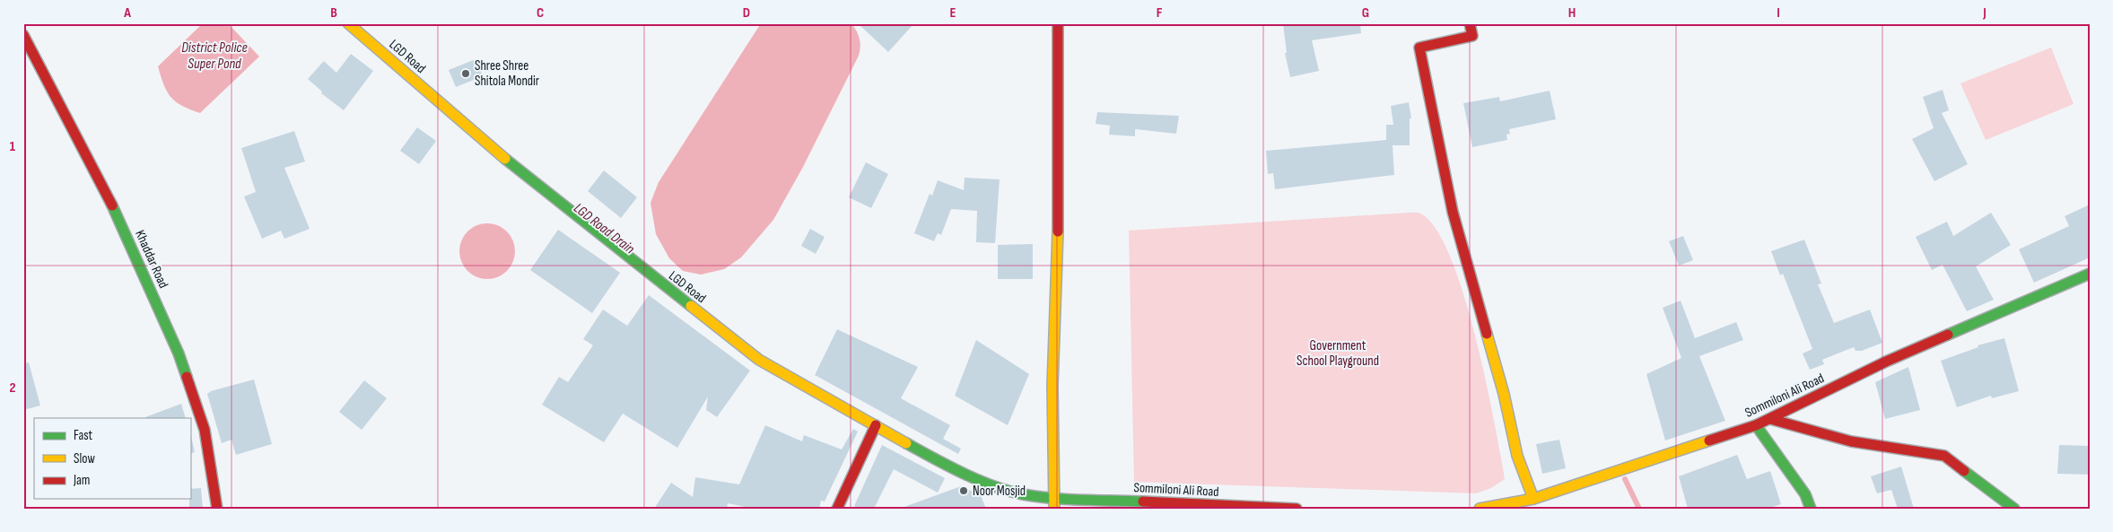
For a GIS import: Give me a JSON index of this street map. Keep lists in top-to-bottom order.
{
  "streets": {
    "street": ["LGD Road", "Khaddar Road", "Sommiloni Ali Road"]
  },
  "crossings": [
    ["LGD Road", "Sommiloni Ali Road"]
  ],
  "water": ["District Police Super Pond", "LGD Road Drain"],
  "parks": ["Government School Playground"],
  "places": ["Shree Shree Shitola Mondir", "Noor Mosjid"],
  "legend": ["Fast", "Slow", "Jam"],
  "grid": {
    "columns": [
      "A",
      "B",
      "C",
      "D",
      "E",
      "F",
      "G",
      "H",
      "I",
      "J"
    ],
    "rows": ["1", "2"]
  }
}
